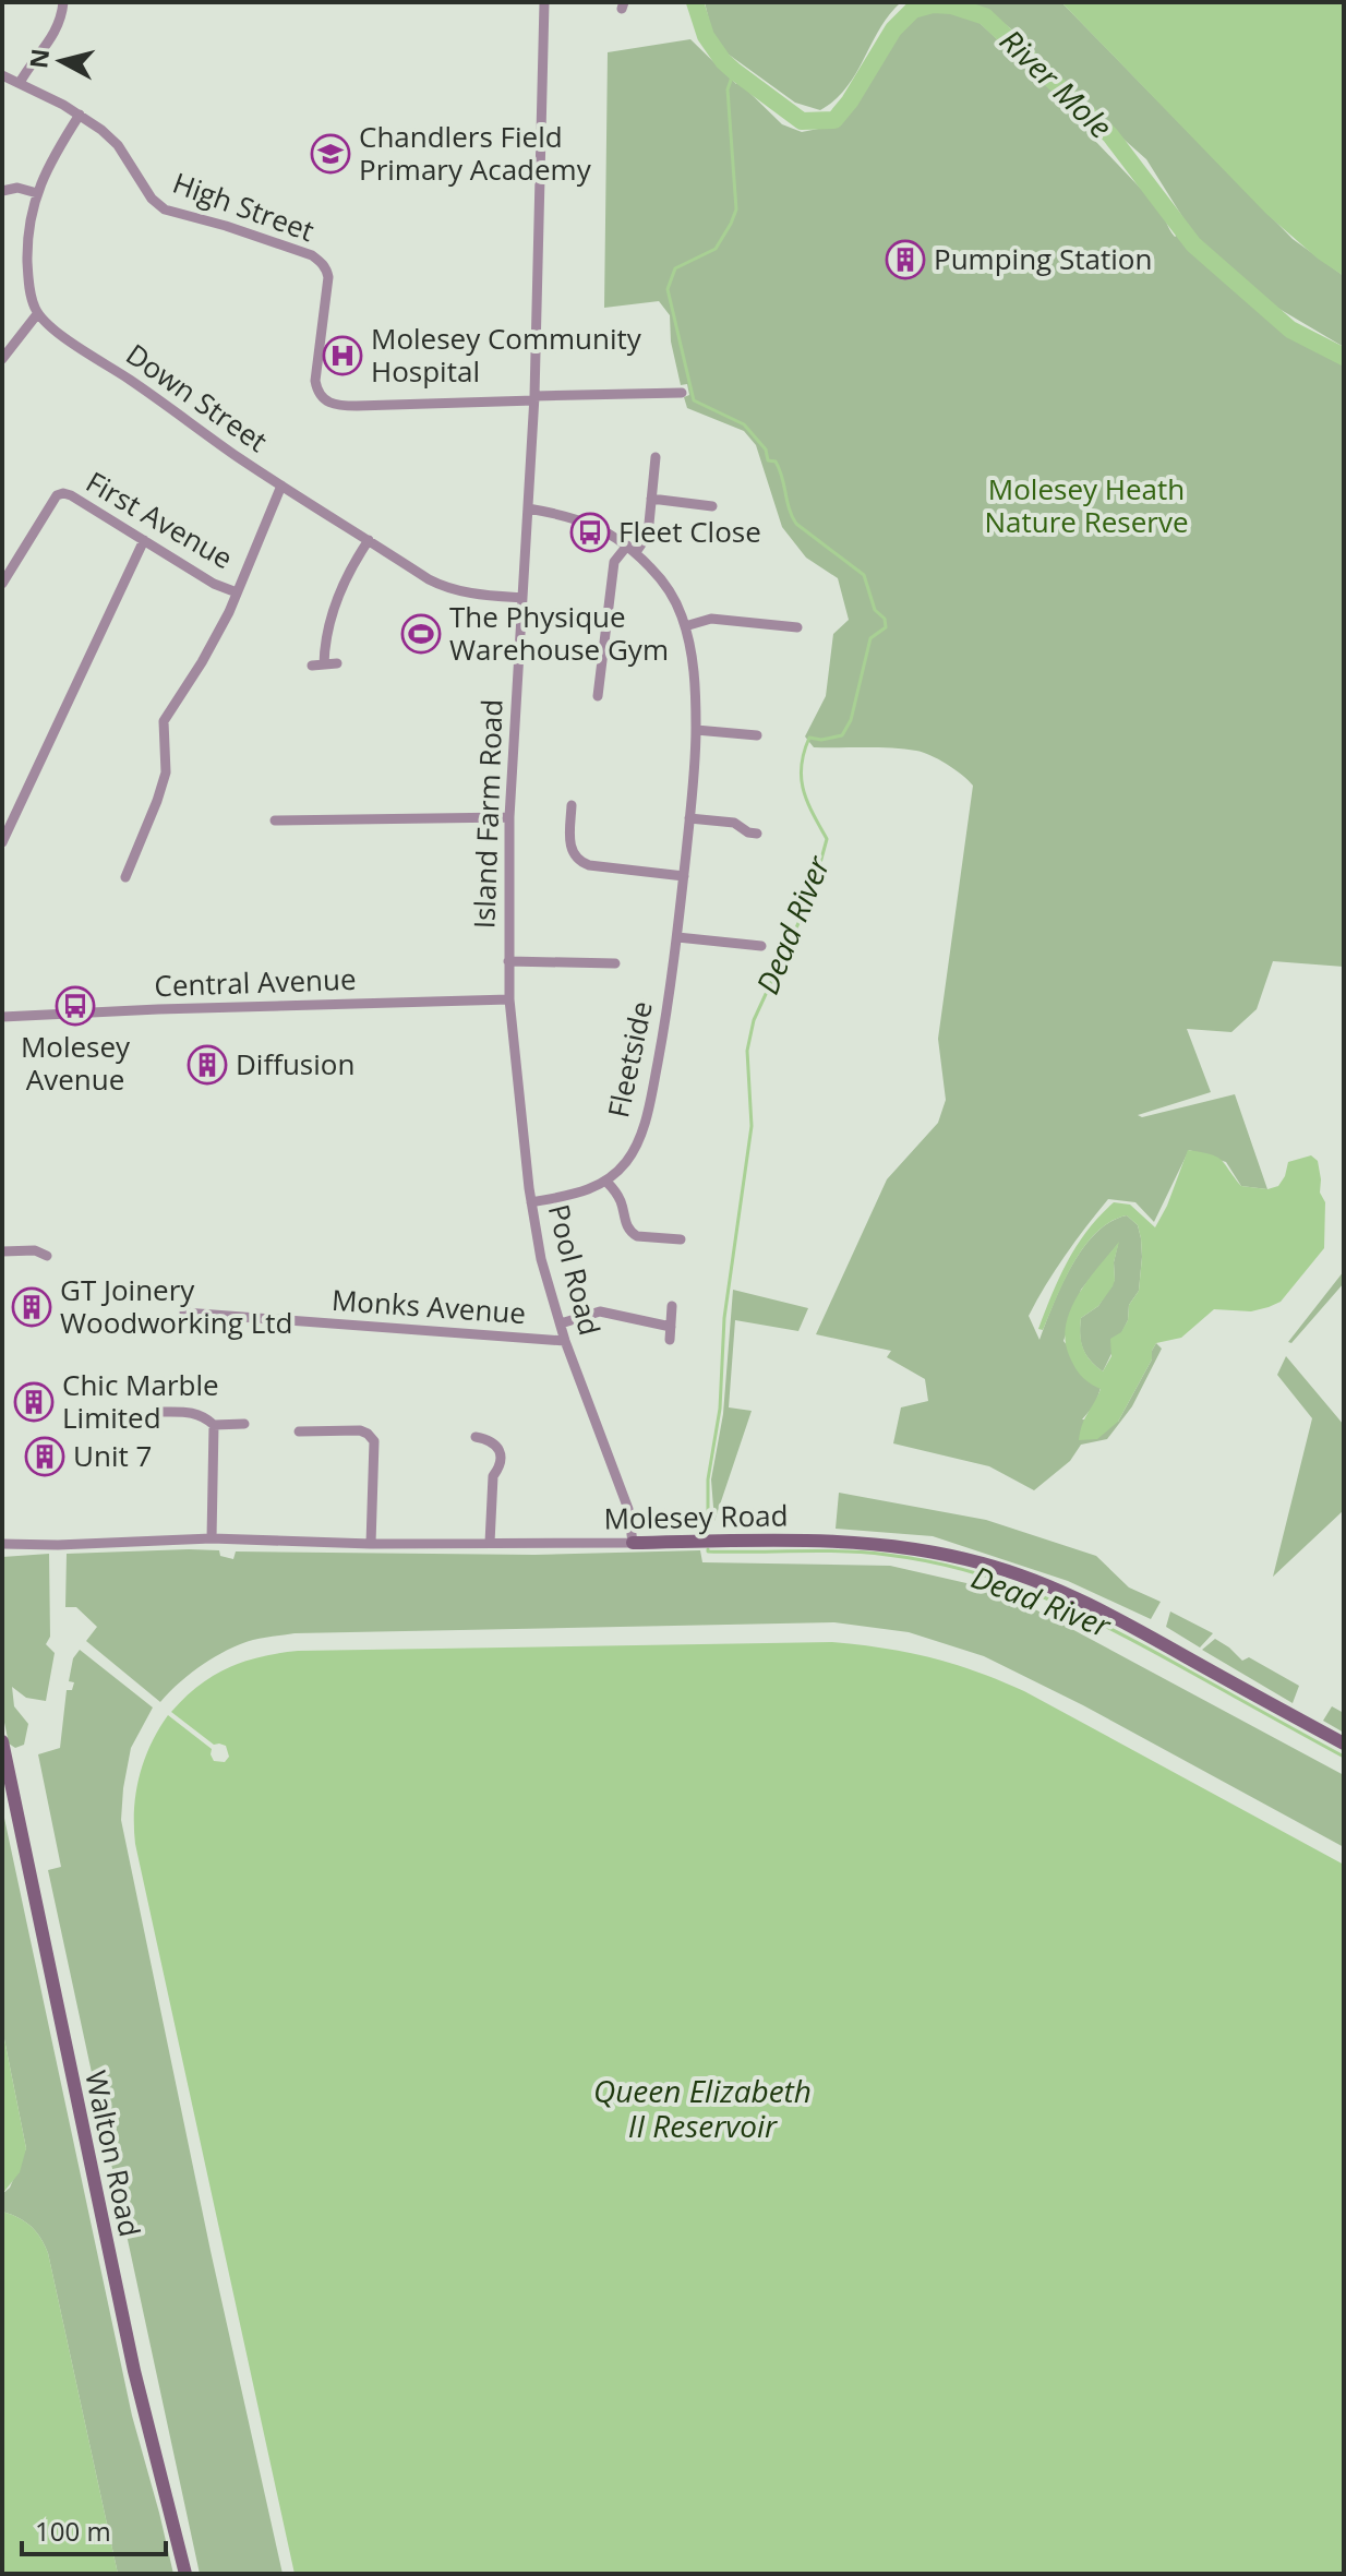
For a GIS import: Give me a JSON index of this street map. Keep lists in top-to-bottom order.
{
  "streets": {
    "main road": ["Molesey Road", "Walton Road"],
    "street": [
      "High Street",
      "Down Street",
      "First Avenue",
      "Island Farm Road",
      "Central Avenue",
      "Fleetside",
      "Pool Road",
      "Monks Avenue"
    ]
  },
  "crossings": [
    ["High Street", "Island Farm Road"],
    ["Down Street", "Island Farm Road"],
    ["Island Farm Road", "Central Avenue"],
    ["Island Farm Road", "Fleetside"],
    ["Island Farm Road", "Pool Road"],
    ["Central Avenue", "Pool Road"],
    ["Pool Road", "Monks Avenue"],
    ["Pool Road", "Molesey Road"]
  ],
  "water": ["River Mole", "Dead River", "Queen Elizabeth II Reservoir"],
  "parks": ["Molesey Heath Nature Reserve"],
  "places": {
    "school or university": ["Chandlers Field Primary Academy"],
    "building": [
      "Pumping Station",
      "Diffusion",
      "GT Joinery Woodworking Ltd",
      "Chic Marble Limited",
      "Unit 7"
    ],
    "hospital": ["Molesey Community Hospital"],
    "bus stop": ["Fleet Close", "Molesey Avenue"],
    "sports": ["The Physique Warehouse Gym"]
  },
  "scale_bar": "100 m",
  "north": "left"
}
